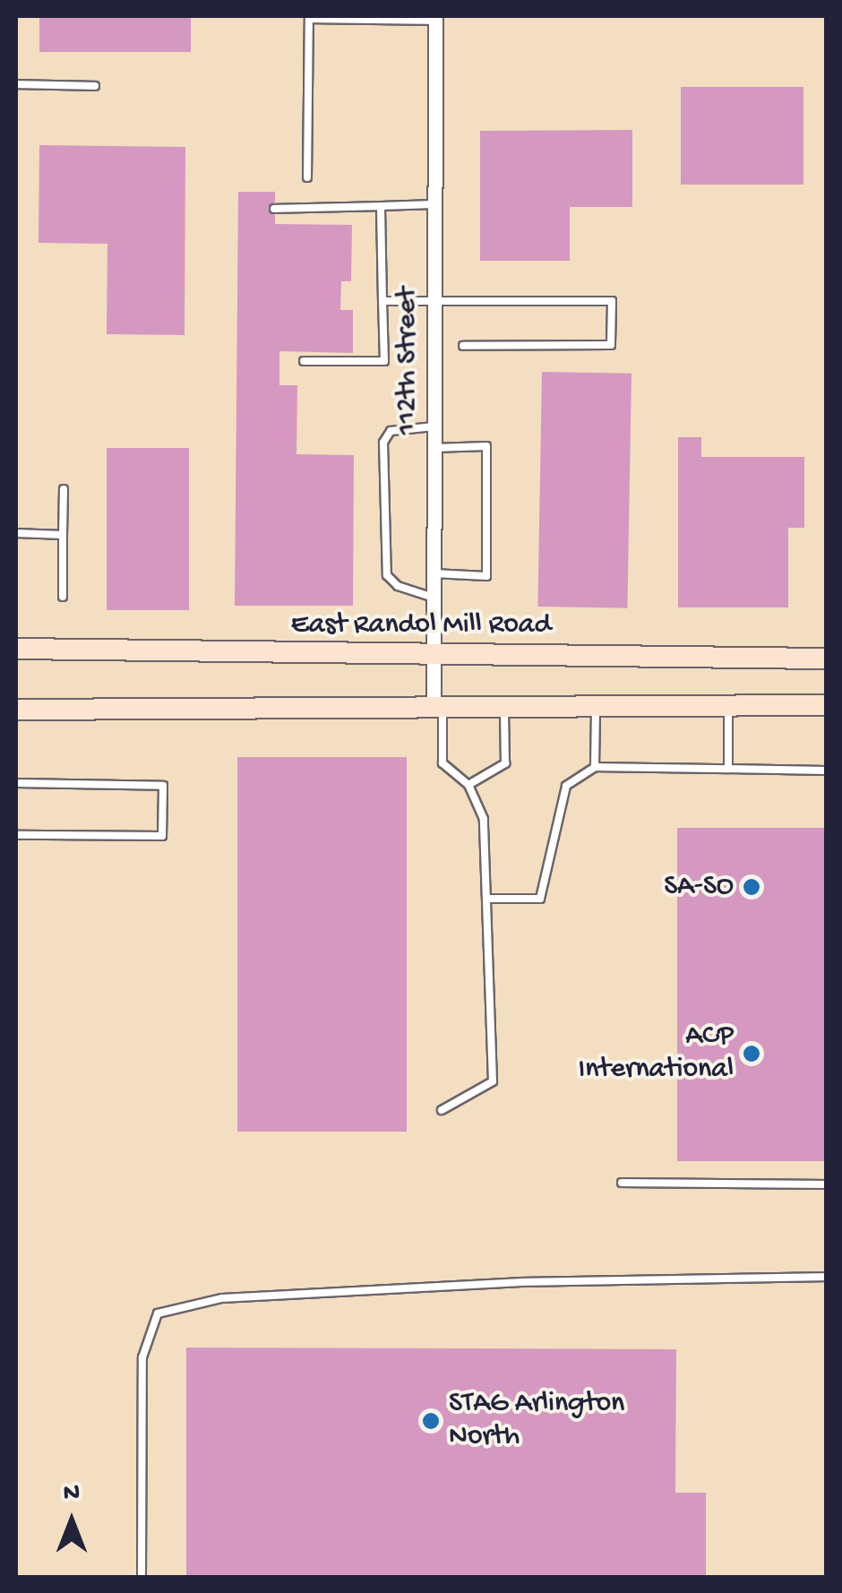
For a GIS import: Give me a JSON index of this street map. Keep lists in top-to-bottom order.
{
  "streets": {
    "main road": ["East Randol Mill Road"],
    "street": ["112th Street"]
  },
  "crossings": [
    ["112th Street", "East Randol Mill Road"]
  ],
  "places": ["SA-SO", "ACP International", "STAG Arlington North"],
  "north": "top"
}
